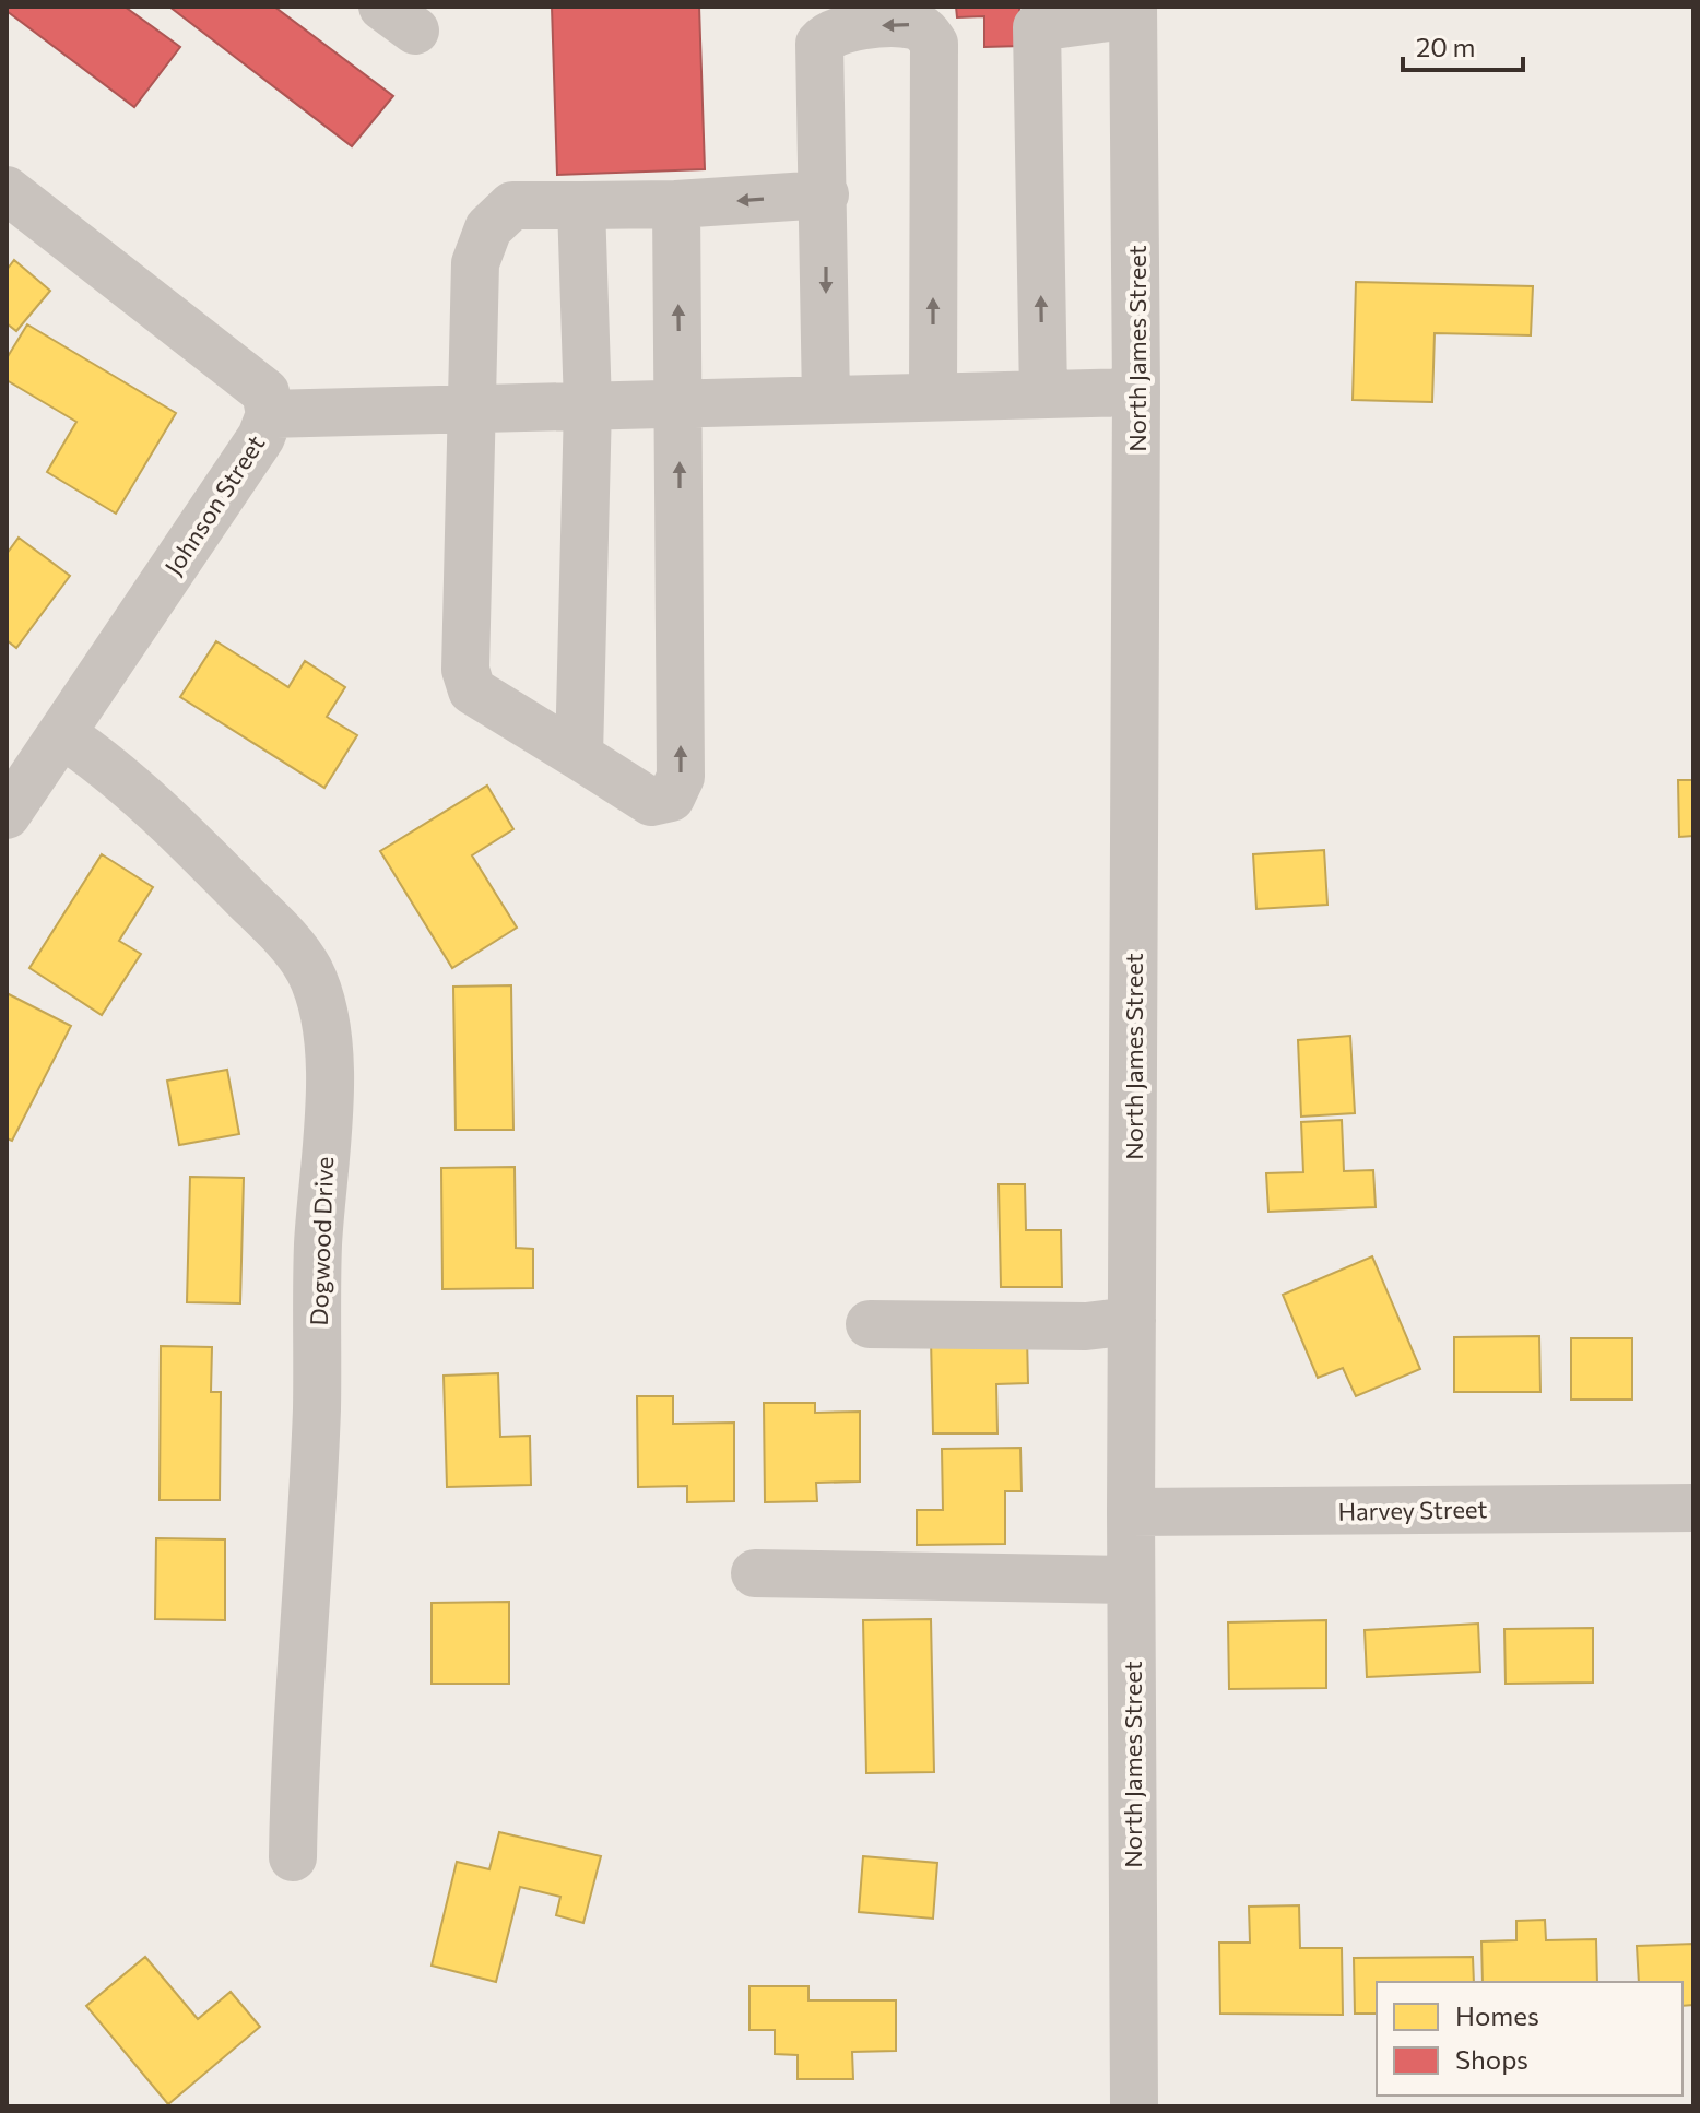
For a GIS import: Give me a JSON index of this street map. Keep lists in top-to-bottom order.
{
  "streets": {
    "street": [
      "North James Street",
      "Johnson Street",
      "Dogwood Drive",
      "Harvey Street"
    ]
  },
  "crossings": [
    ["North James Street", "Harvey Street"],
    ["Johnson Street", "Dogwood Drive"]
  ],
  "legend": ["Homes", "Shops"],
  "scale_bar": "20 m"
}
